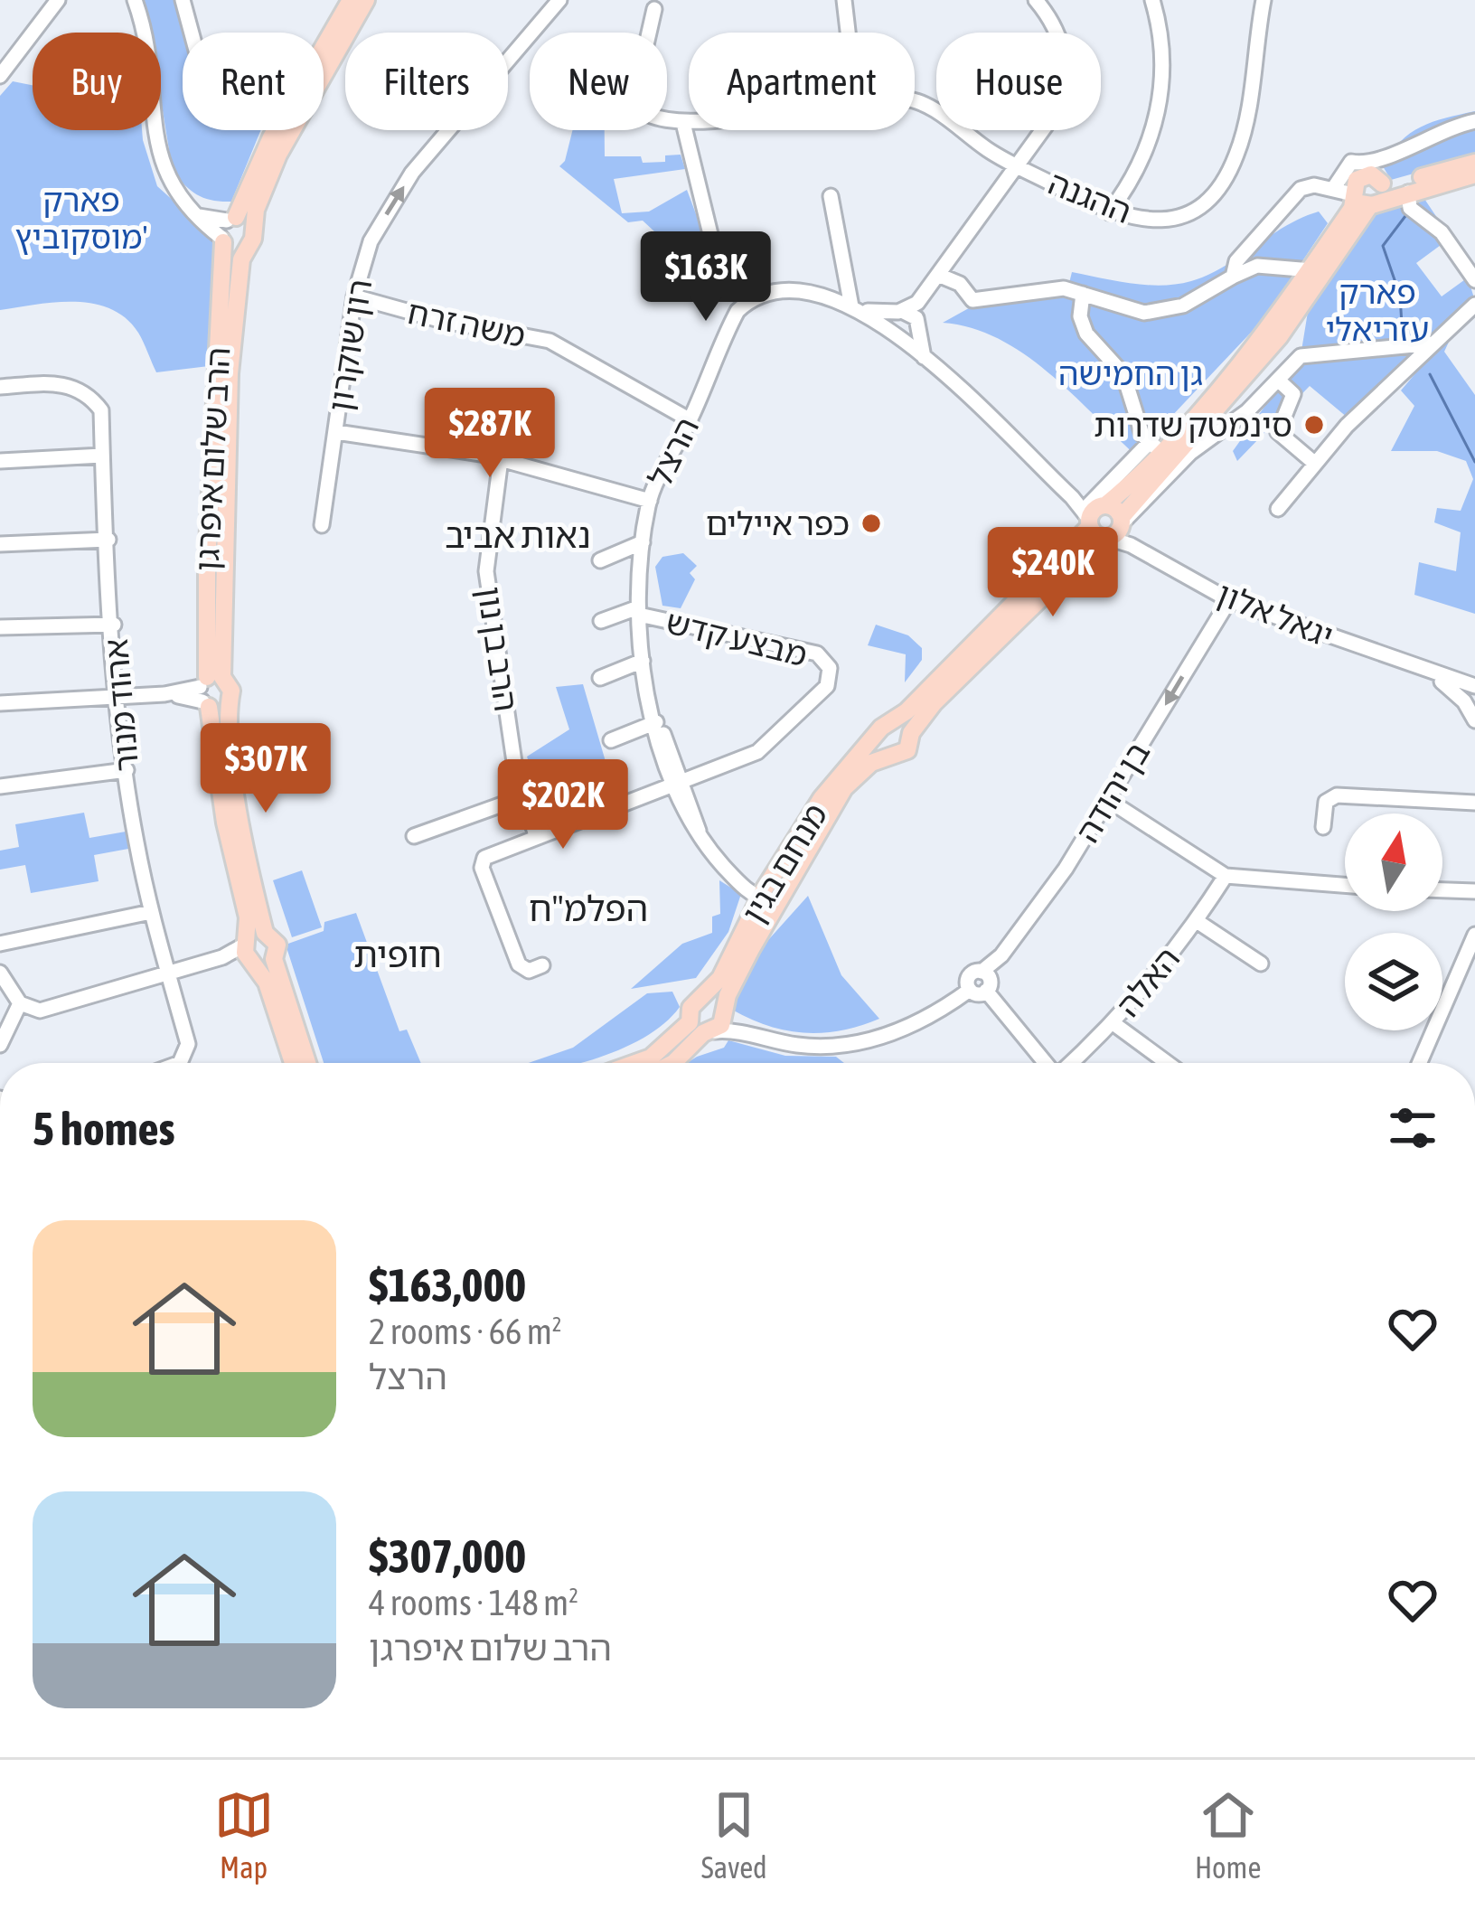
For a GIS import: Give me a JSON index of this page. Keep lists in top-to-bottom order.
{
  "streets": {
    "main road": ["הרב שלום איפרגן", "מנחם בגין"],
    "street": [
      "ההגנה",
      "משה זרח",
      "רון שוקרון",
      "הרצל",
      "יגאל אלון",
      "מבצע קדש",
      "הרב בן נון",
      "אהוד מנור",
      "בן יהודה",
      "האלה"
    ]
  },
  "crossings": [
    ["משה זרח", "רון שוקרון"],
    ["משה זרח", "הרצל"],
    ["הרצל", "מבצע קדש"],
    ["הרצל", "מנחם בגין"],
    ["יגאל אלון", "בן יהודה"]
  ],
  "one_way": ["רון שוקרון", "בן יהודה"],
  "districts": ["נאות אביב", "הפלמ\"ח", "חופית"],
  "parks": ["פארק מוסקוביץ'", "פארק עזריאלי", "גן החמישה"],
  "places": ["סינמטק שדרות", "כפר איילים"],
  "north": "top",
  "page": {
    "chip": [
      "Buy",
      "Rent",
      "Filters",
      "New",
      "Apartment",
      "House"
    ],
    "price": [
      "$163K",
      "$287K",
      "$240K",
      "$307K",
      "$202K"
    ],
    "heading": "5 homes",
    "list": [
      {
        "name": "$163,000",
        "note": "2 rooms · 66 m² · הרצל"
      },
      {
        "name": "$307,000",
        "note": "4 rooms · 148 m² · הרב שלום איפרגן"
      }
    ],
    "tabs": ["Map", "Saved", "Home"]
  }
}
